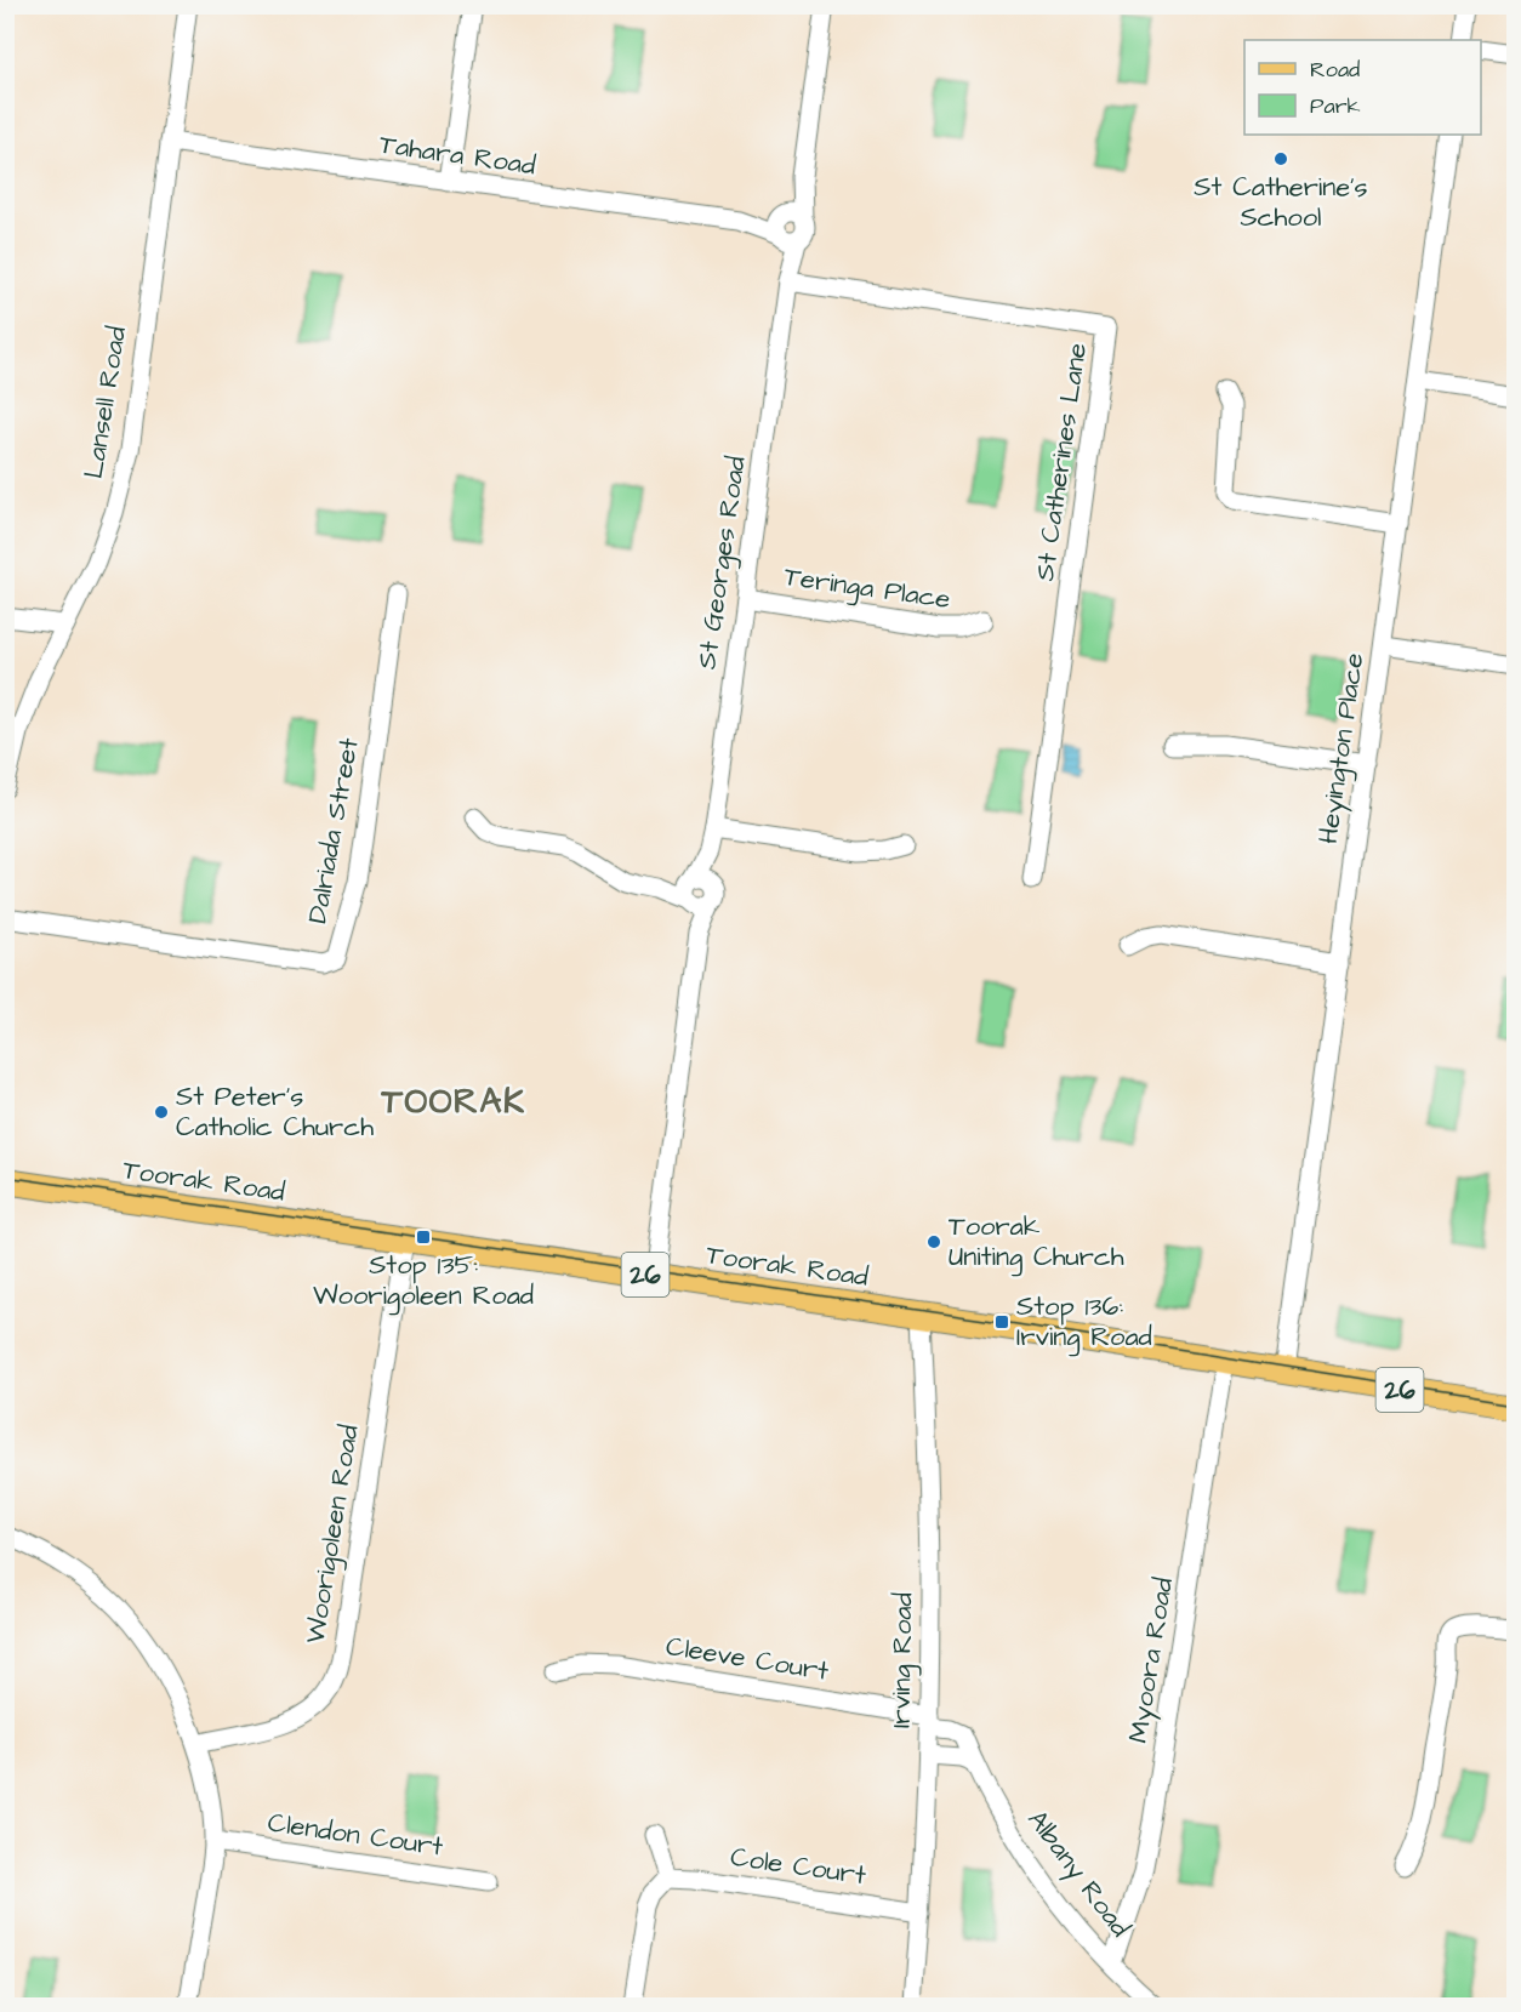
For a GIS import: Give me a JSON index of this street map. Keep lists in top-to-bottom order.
{
  "streets": {
    "main road": ["Toorak Road", "26"],
    "street": [
      "Tahara Road",
      "Lansell Road",
      "St Catherines Lane",
      "St Georges Road",
      "Teringa Place",
      "Heyington Place",
      "Dalriada Street",
      "Woorigoleen Road",
      "Cleeve Court",
      "Irving Road",
      "Myoora Road",
      "Clendon Court",
      "Cole Court",
      "Albany Road"
    ]
  },
  "crossings": [
    ["Tahara Road", "Lansell Road"],
    ["Tahara Road", "St Georges Road"],
    ["St Catherines Lane", "St Georges Road"],
    ["St Georges Road", "Teringa Place"],
    ["Heyington Place", "Toorak Road"],
    ["Toorak Road", "Woorigoleen Road"],
    ["Toorak Road", "Irving Road"],
    ["Toorak Road", "Myoora Road"],
    ["Cleeve Court", "Irving Road"],
    ["Cleeve Court", "Albany Road"],
    ["Irving Road", "Cole Court"],
    ["Irving Road", "Albany Road"],
    ["Myoora Road", "Albany Road"]
  ],
  "districts": ["TOORAK"],
  "places": {
    "other": ["St Catherine's School", "St Peter's Catholic Church", "Toorak Uniting Church"],
    "transit": ["Stop 135: Woorigoleen Road", "Stop 136: Irving Road"]
  },
  "legend": ["Road", "Park"]
}
